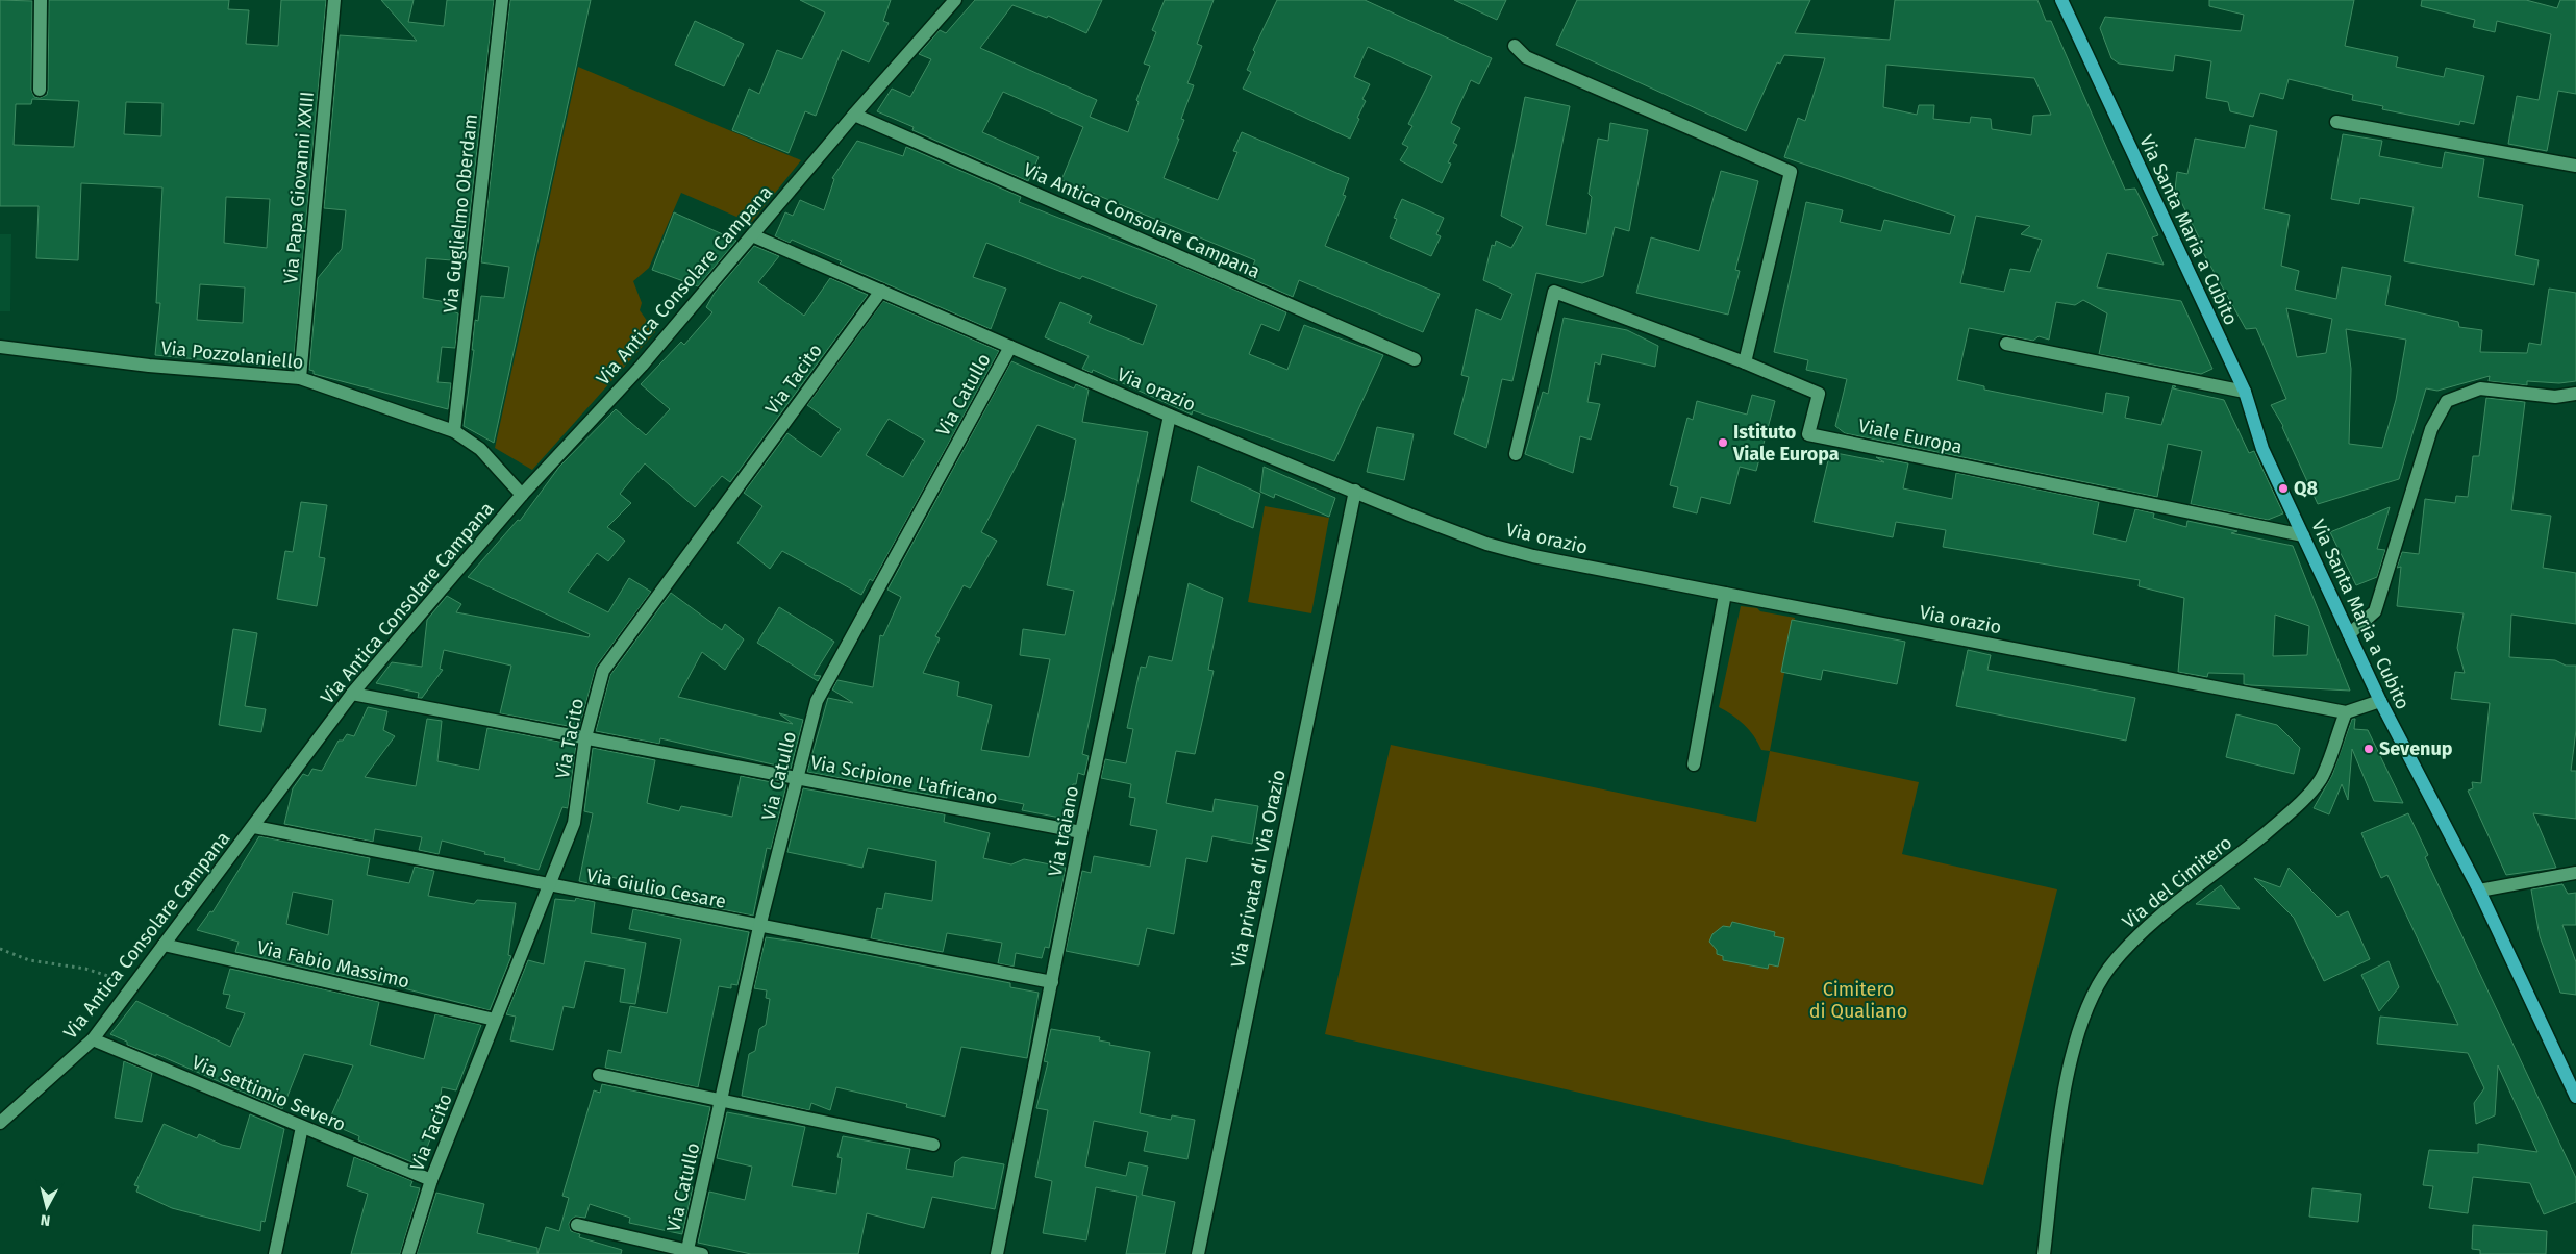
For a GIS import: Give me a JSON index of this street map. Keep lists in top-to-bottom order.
{
  "streets": {
    "main road": ["Via Santa Maria a Cubito"],
    "street": [
      "Via Papa Giovanni XXIII",
      "Via Guglielmo Oberdam",
      "Via Antica Consolare Campana",
      "Via Pozzolaniello",
      "Via Tacito",
      "Via orazio",
      "Via Catullo",
      "Viale Europa",
      "Via Scipione L'africano",
      "Via traiano",
      "Via privata di Via Orazio",
      "Via del Cimitero",
      "Via Giulio Cesare",
      "Via Fabio Massimo",
      "Via Settimio Severo"
    ]
  },
  "crossings": [
    ["Via Papa Giovanni XXIII", "Via Pozzolaniello"],
    ["Via Guglielmo Oberdam", "Via Pozzolaniello"],
    ["Via Antica Consolare Campana", "Via Pozzolaniello"],
    ["Via Antica Consolare Campana", "Via orazio"],
    ["Via Antica Consolare Campana", "Via Scipione L'africano"],
    ["Via Antica Consolare Campana", "Via Giulio Cesare"],
    ["Via Antica Consolare Campana", "Via Fabio Massimo"],
    ["Via Antica Consolare Campana", "Via Settimio Severo"],
    ["Via Santa Maria a Cubito", "Via orazio"],
    ["Via Santa Maria a Cubito", "Viale Europa"],
    ["Via Tacito", "Via orazio"],
    ["Via Tacito", "Via Scipione L'africano"],
    ["Via Tacito", "Via Giulio Cesare"],
    ["Via Tacito", "Via Fabio Massimo"],
    ["Via Tacito", "Via Settimio Severo"],
    ["Via orazio", "Via Catullo"],
    ["Via orazio", "Via traiano"],
    ["Via orazio", "Via privata di Via Orazio"],
    ["Via orazio", "Via del Cimitero"],
    ["Via Catullo", "Via Scipione L'africano"],
    ["Via Catullo", "Via Giulio Cesare"],
    ["Via Scipione L'africano", "Via traiano"],
    ["Via traiano", "Via Giulio Cesare"]
  ],
  "parks": ["Cimitero di Qualiano"],
  "places": ["Istituto Viale Europa", "Q8", "Sevenup"],
  "north": "bottom"
}
